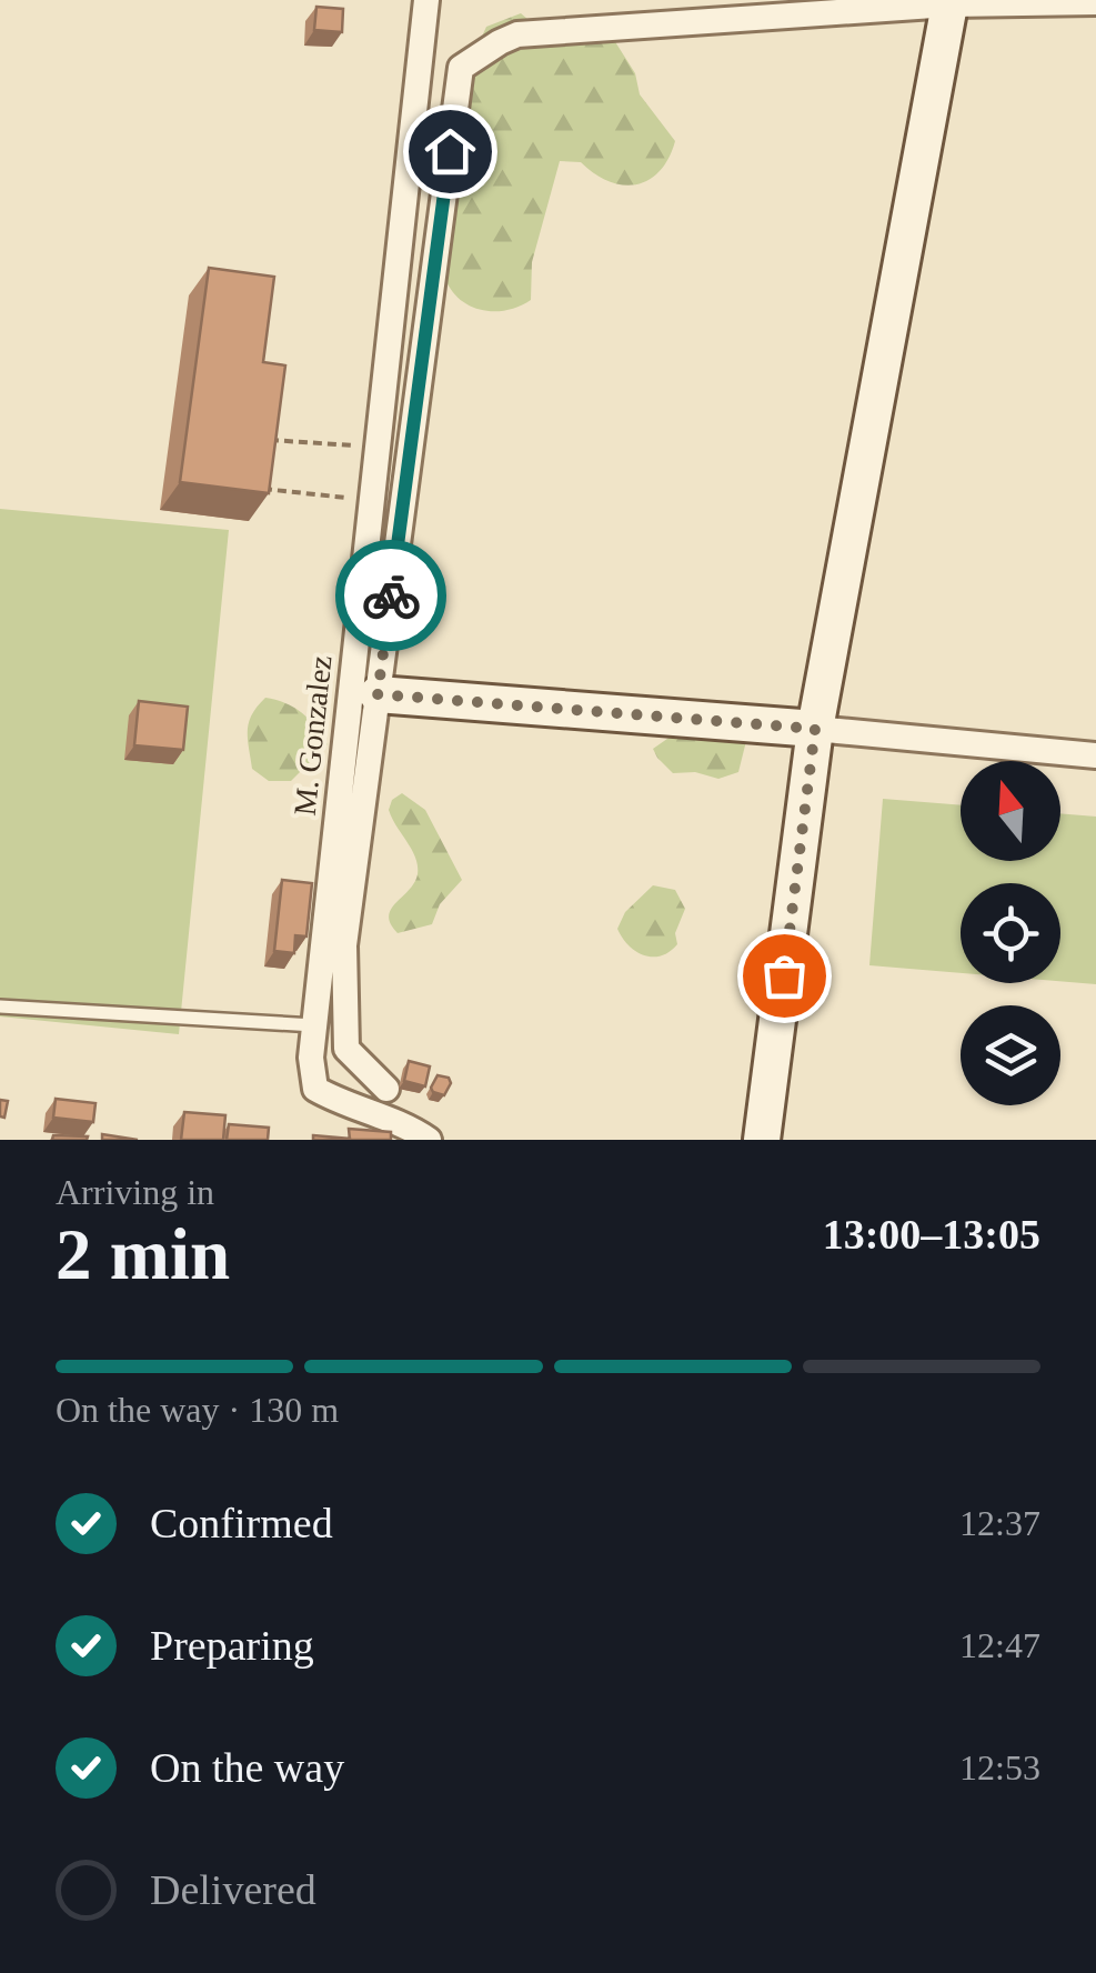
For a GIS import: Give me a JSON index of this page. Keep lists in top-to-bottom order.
{
  "streets": {
    "street": ["M. Gonzalez"]
  },
  "north": "top",
  "page": {
    "heading": ["2 min", "Arriving in", "13:00–13:05"],
    "bar": "On the way · 130 m",
    "list": [
      ["Confirmed", "12:37"],
      ["Preparing", "12:47"],
      ["On the way", "12:53"],
      "Delivered"
    ]
  }
}
